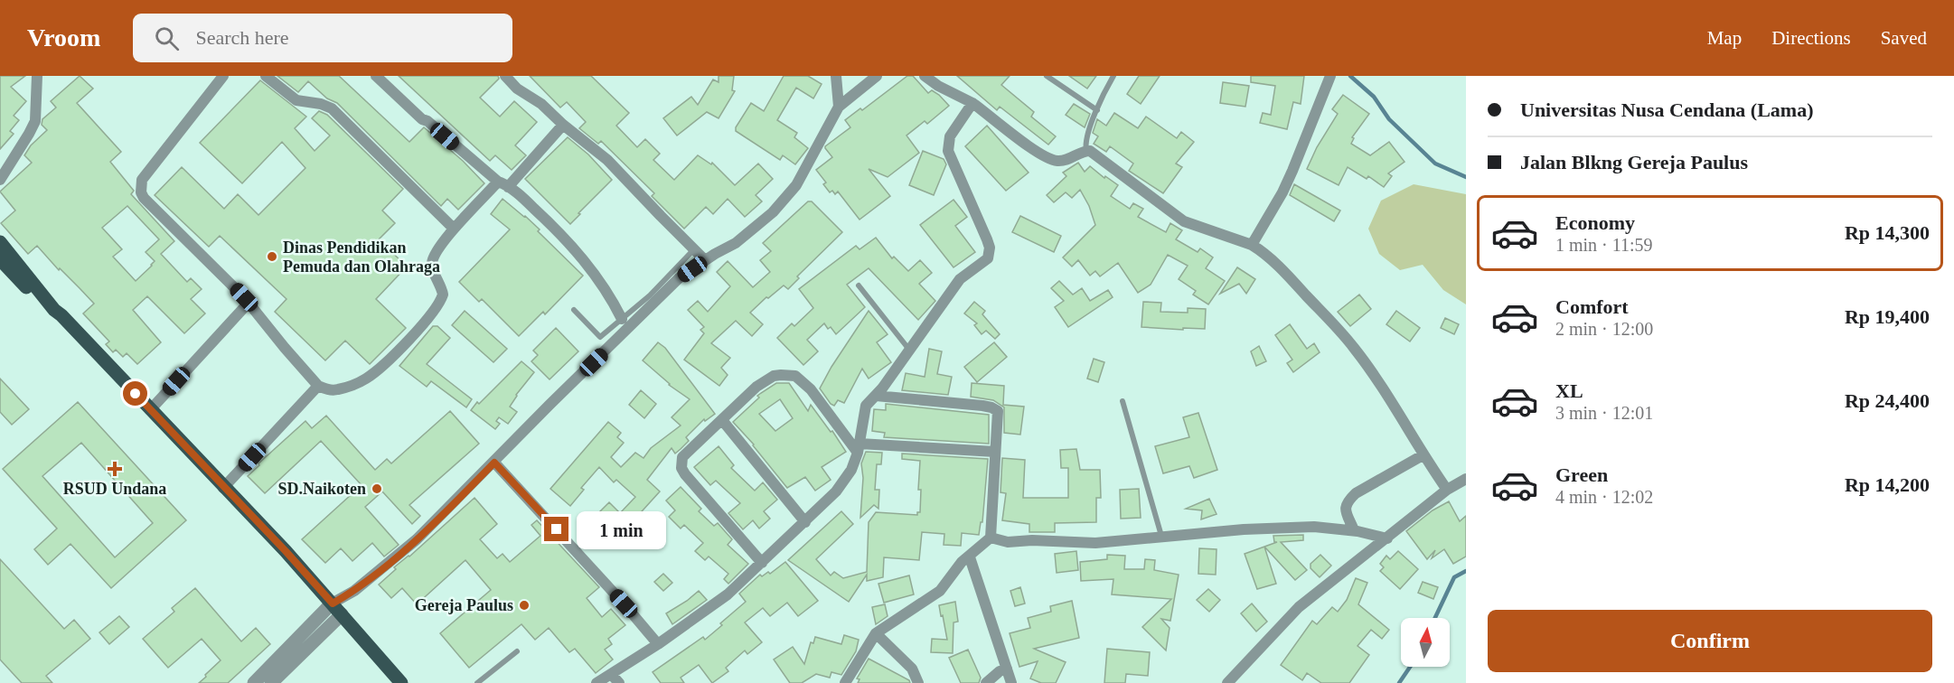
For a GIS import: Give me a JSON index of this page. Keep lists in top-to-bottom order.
{
  "places": {
    "other": ["Dinas Pendidikan Pemuda dan Olahraga", "SD.Naikoten", "Gereja Paulus"],
    "health": ["RSUD Undana"]
  },
  "north": "top",
  "page": {
    "header": "Vroom",
    "search": "Search here",
    "nav": ["Map", "Directions", "Saved"],
    "banner": ["Universitas Nusa Cendana (Lama)", "Jalan Blkng Gereja Paulus"],
    "list": [
      {
        "name": "Economy",
        "note": "1 min · 11:59",
        "value": "Rp 14,300"
      },
      {
        "name": "Comfort",
        "note": "2 min · 12:00",
        "value": "Rp 19,400"
      },
      {
        "name": "XL",
        "note": "3 min · 12:01",
        "value": "Rp 24,400"
      },
      {
        "name": "Green",
        "note": "4 min · 12:02",
        "value": "Rp 14,200"
      }
    ],
    "bubble": "1 min",
    "buttons": "Confirm"
  }
}
